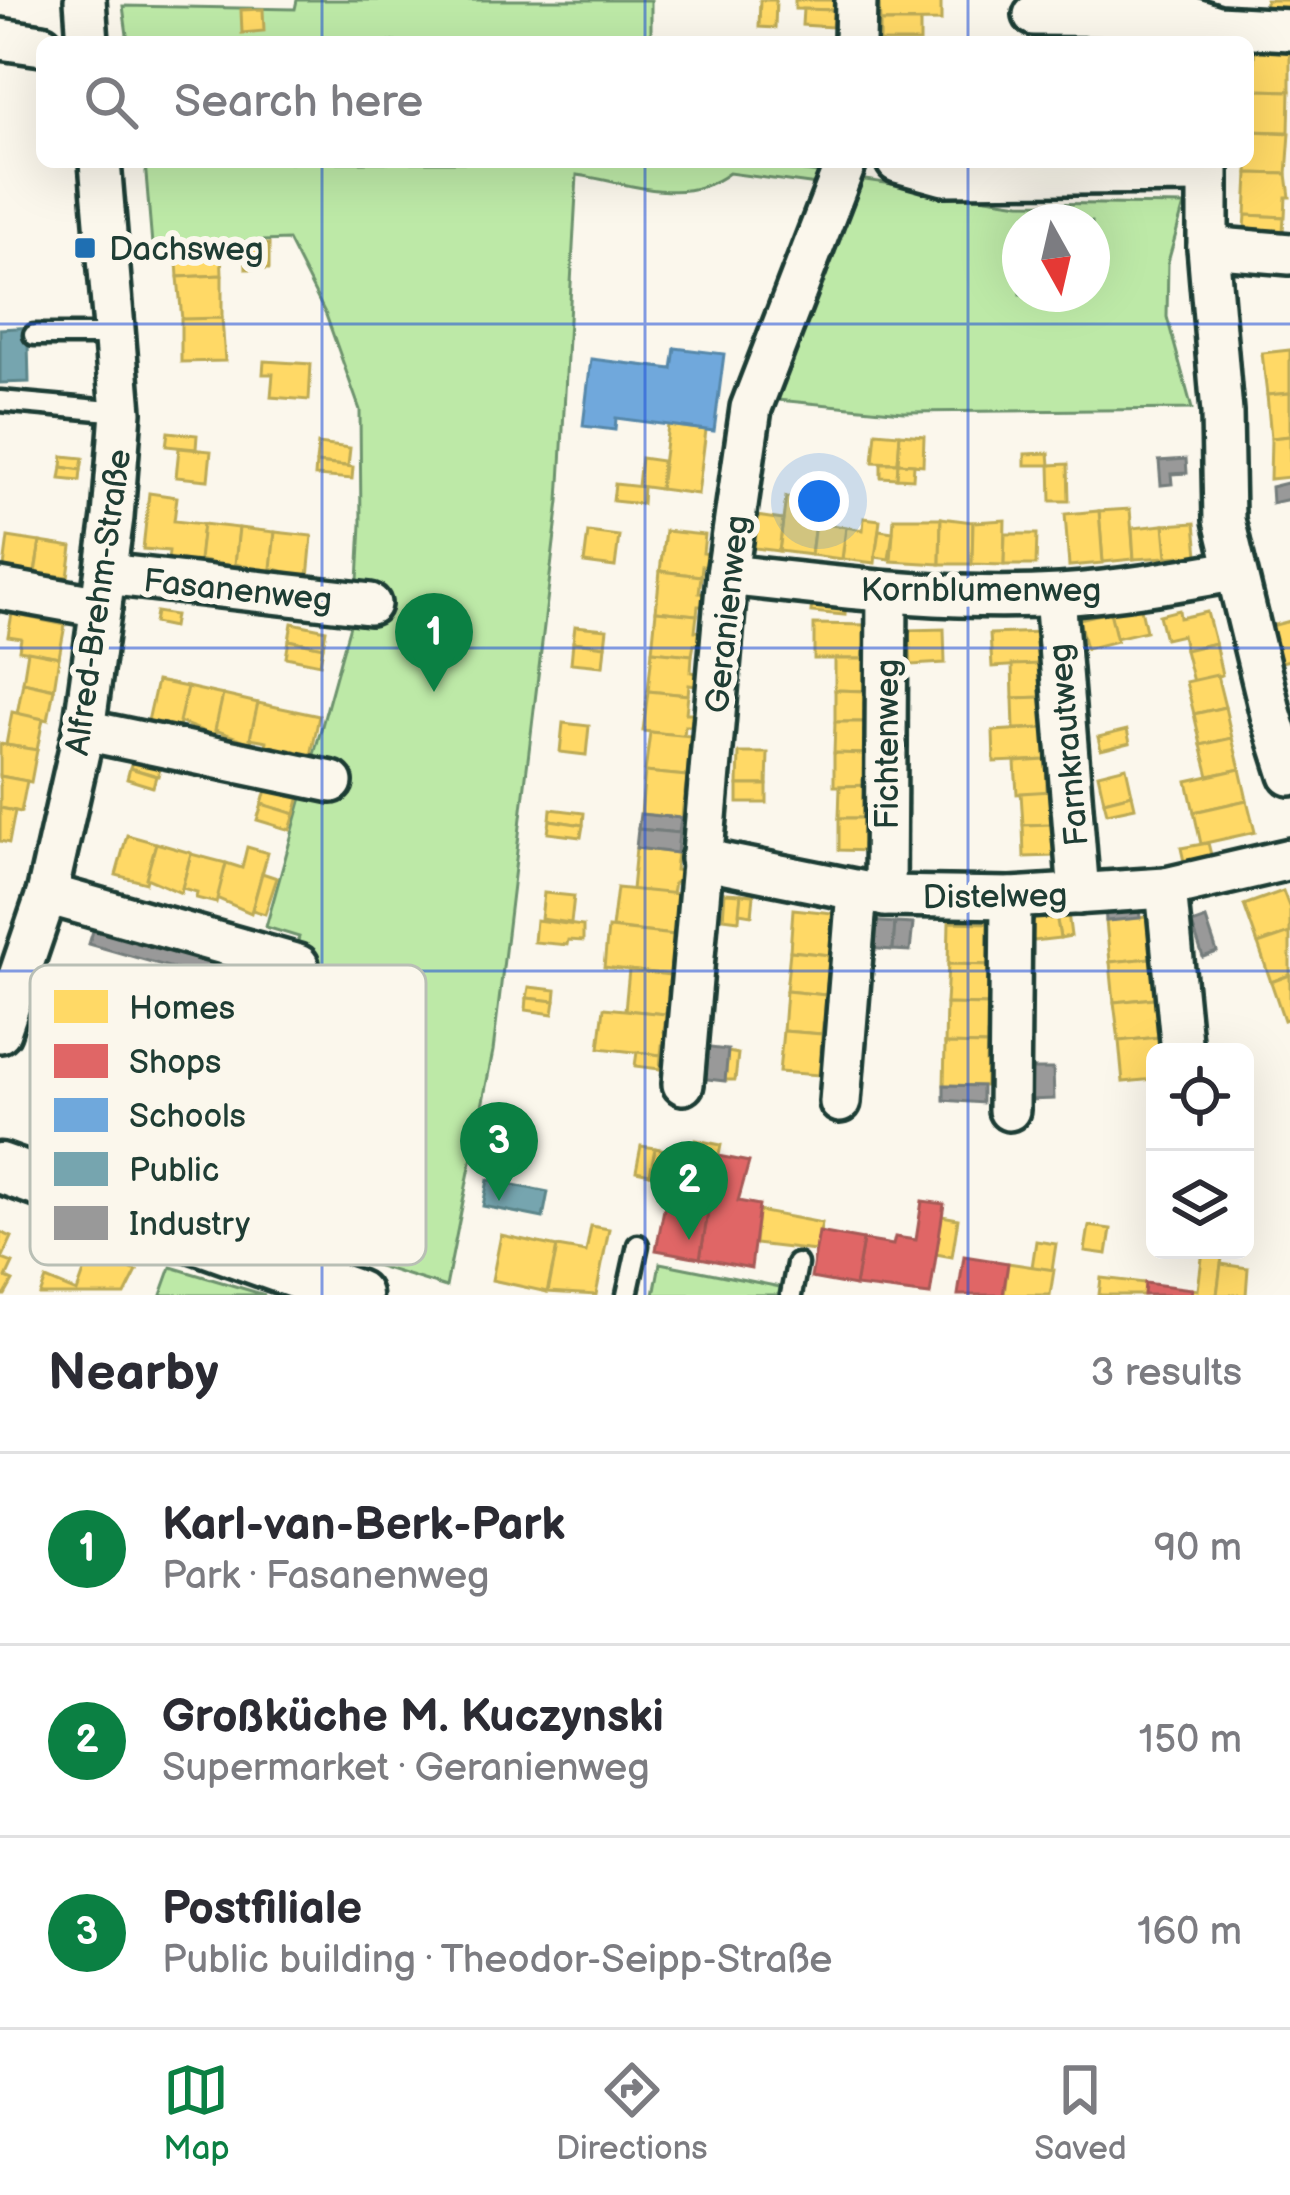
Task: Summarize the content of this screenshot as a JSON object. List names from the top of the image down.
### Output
{
  "streets": {
    "street": [
      "Fasanenweg",
      "Kornblumenweg",
      "Alfred-Brehm-Straße",
      "Geranienweg",
      "Fichtenweg",
      "Farnkrautweg",
      "Distelweg"
    ]
  },
  "crossings": [
    ["Fasanenweg", "Alfred-Brehm-Straße"],
    ["Kornblumenweg", "Geranienweg"],
    ["Kornblumenweg", "Fichtenweg"],
    ["Kornblumenweg", "Farnkrautweg"],
    ["Geranienweg", "Distelweg"],
    ["Fichtenweg", "Distelweg"],
    ["Farnkrautweg", "Distelweg"]
  ],
  "places": {
    "transit": ["Dachsweg"]
  },
  "legend": [
    "Homes",
    "Shops",
    "Schools",
    "Public",
    "Industry"
  ],
  "north": "bottom",
  "page": {
    "search": "Search here",
    "pins": ["1", "3", "2"],
    "heading": ["Nearby", "3 results"],
    "list": [
      {
        "mark": "1",
        "name": "Karl-van-Berk-Park",
        "note": "Park · Fasanenweg",
        "value": "90 m"
      },
      {
        "mark": "2",
        "name": "Großküche M. Kuczynski",
        "note": "Supermarket · Geranienweg",
        "value": "150 m"
      },
      {
        "mark": "3",
        "name": "Postfiliale",
        "note": "Public building · Theodor-Seipp-Straße",
        "value": "160 m"
      }
    ],
    "nav": ["Map", "Directions", "Saved"]
  }
}
